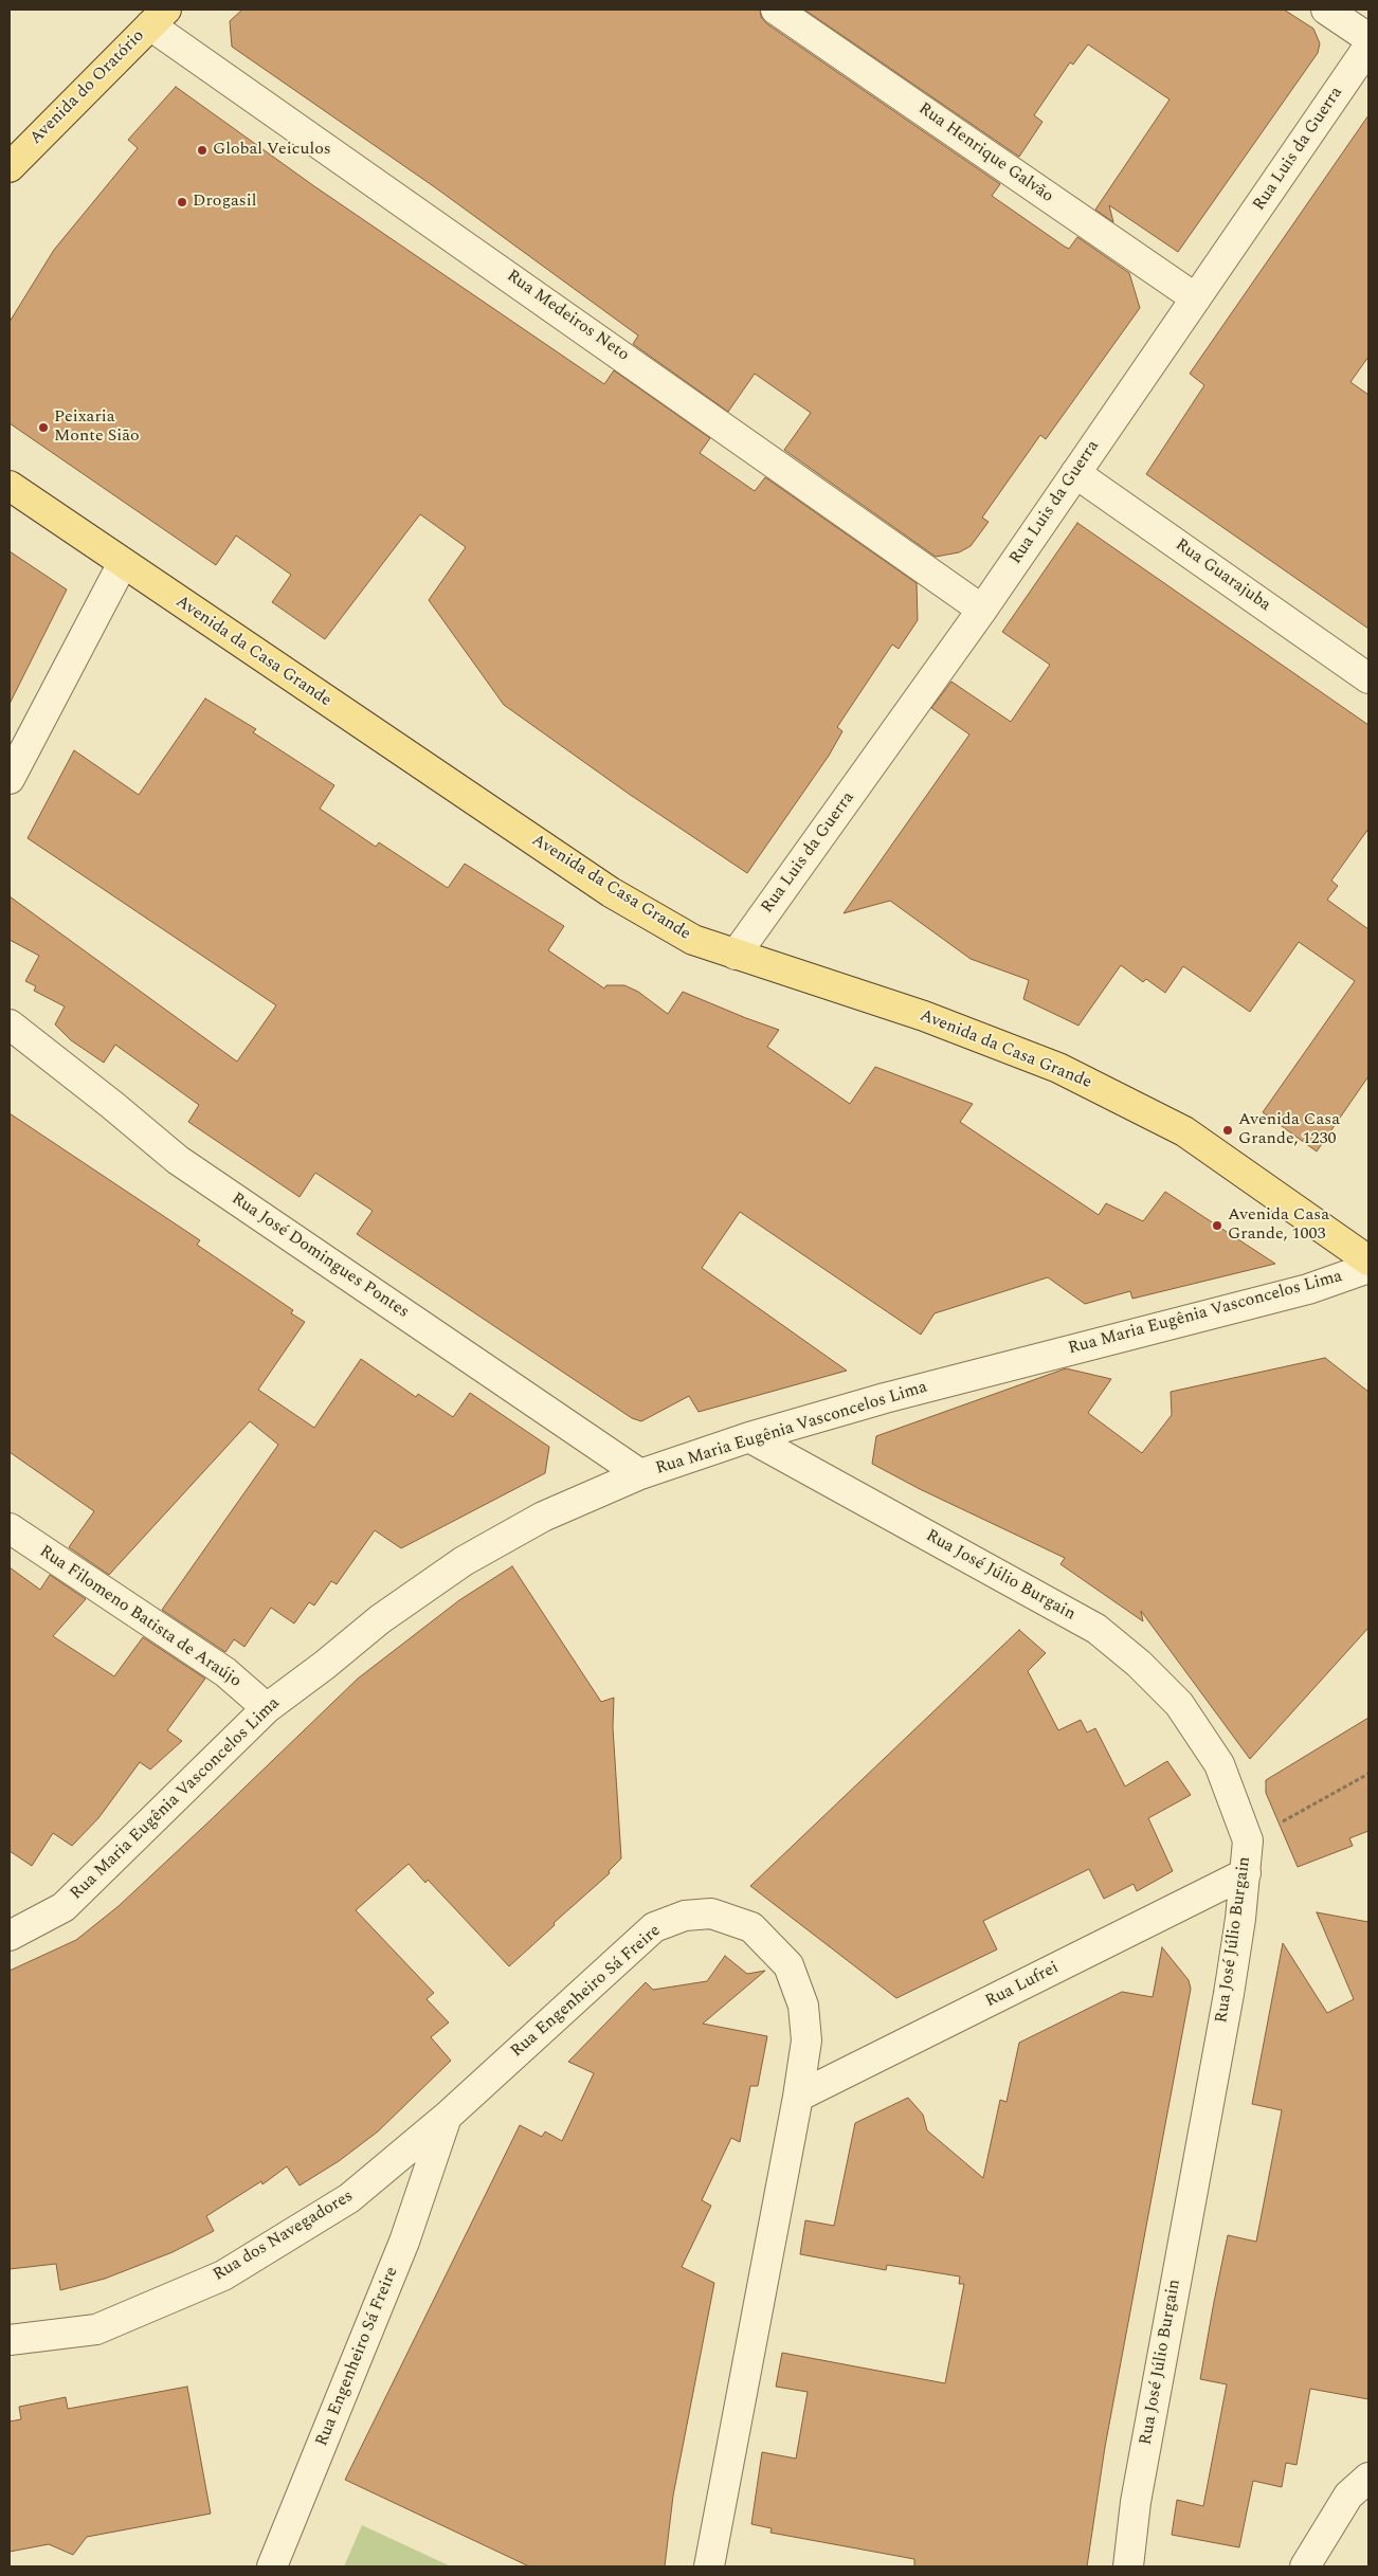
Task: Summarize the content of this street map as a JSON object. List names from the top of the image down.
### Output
{
  "streets": {
    "main road": ["Avenida do Oratório", "Avenida da Casa Grande"],
    "street": [
      "Rua Luis da Guerra",
      "Rua Henrique Galvão",
      "Rua Medeiros Neto",
      "Rua Guarajuba",
      "Rua José Domingues Pontes",
      "Rua Maria Eugênia Vasconcelos Lima",
      "Rua José Júlio Burgain",
      "Rua Filomeno Batista de Araújo",
      "Rua Lufrei",
      "Rua Engenheiro Sá Freire",
      "Rua dos Navegadores"
    ]
  },
  "crossings": [
    ["Avenida do Oratório", "Rua Medeiros Neto"],
    ["Rua Luis da Guerra", "Rua Henrique Galvão"],
    ["Rua Luis da Guerra", "Rua Medeiros Neto"],
    ["Rua Luis da Guerra", "Rua Guarajuba"],
    ["Rua Luis da Guerra", "Avenida da Casa Grande"],
    ["Rua José Domingues Pontes", "Rua Maria Eugênia Vasconcelos Lima"],
    ["Rua Maria Eugênia Vasconcelos Lima", "Rua José Júlio Burgain"],
    ["Rua Maria Eugênia Vasconcelos Lima", "Rua Filomeno Batista de Araújo"],
    ["Rua José Júlio Burgain", "Rua Lufrei"],
    ["Rua Lufrei", "Rua Engenheiro Sá Freire"],
    ["Rua Engenheiro Sá Freire", "Rua dos Navegadores"]
  ],
  "places": [
    "Global Veiculos",
    "Drogasil",
    "Peixaria Monte Sião",
    "Avenida Casa Grande, 1230",
    "Avenida Casa Grande, 1003"
  ]
}
